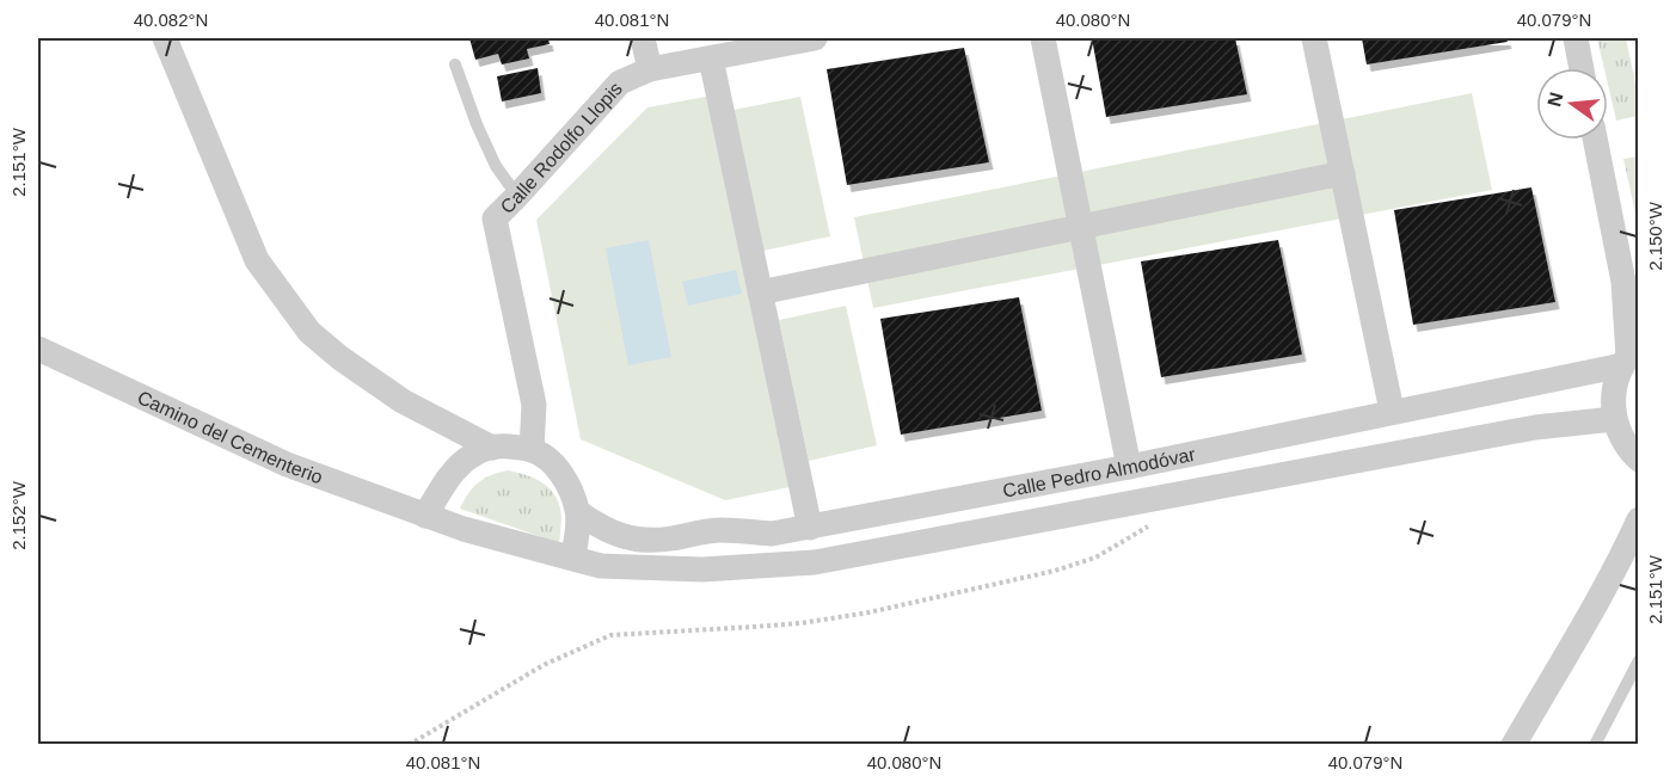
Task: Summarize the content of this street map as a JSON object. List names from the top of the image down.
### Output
{
  "streets": {
    "street": ["Calle Rodolfo Llopis", "Camino del Cementerio", "Calle Pedro Almodóvar"]
  },
  "crossings": [
    ["Camino del Cementerio", "Calle Pedro Almodóvar"]
  ],
  "north": "left",
  "coordinates": [
    "40.082°N",
    "40.081°N",
    "40.080°N",
    "40.079°N",
    "2.151°W",
    "2.150°W",
    "2.152°W"
  ]
}
